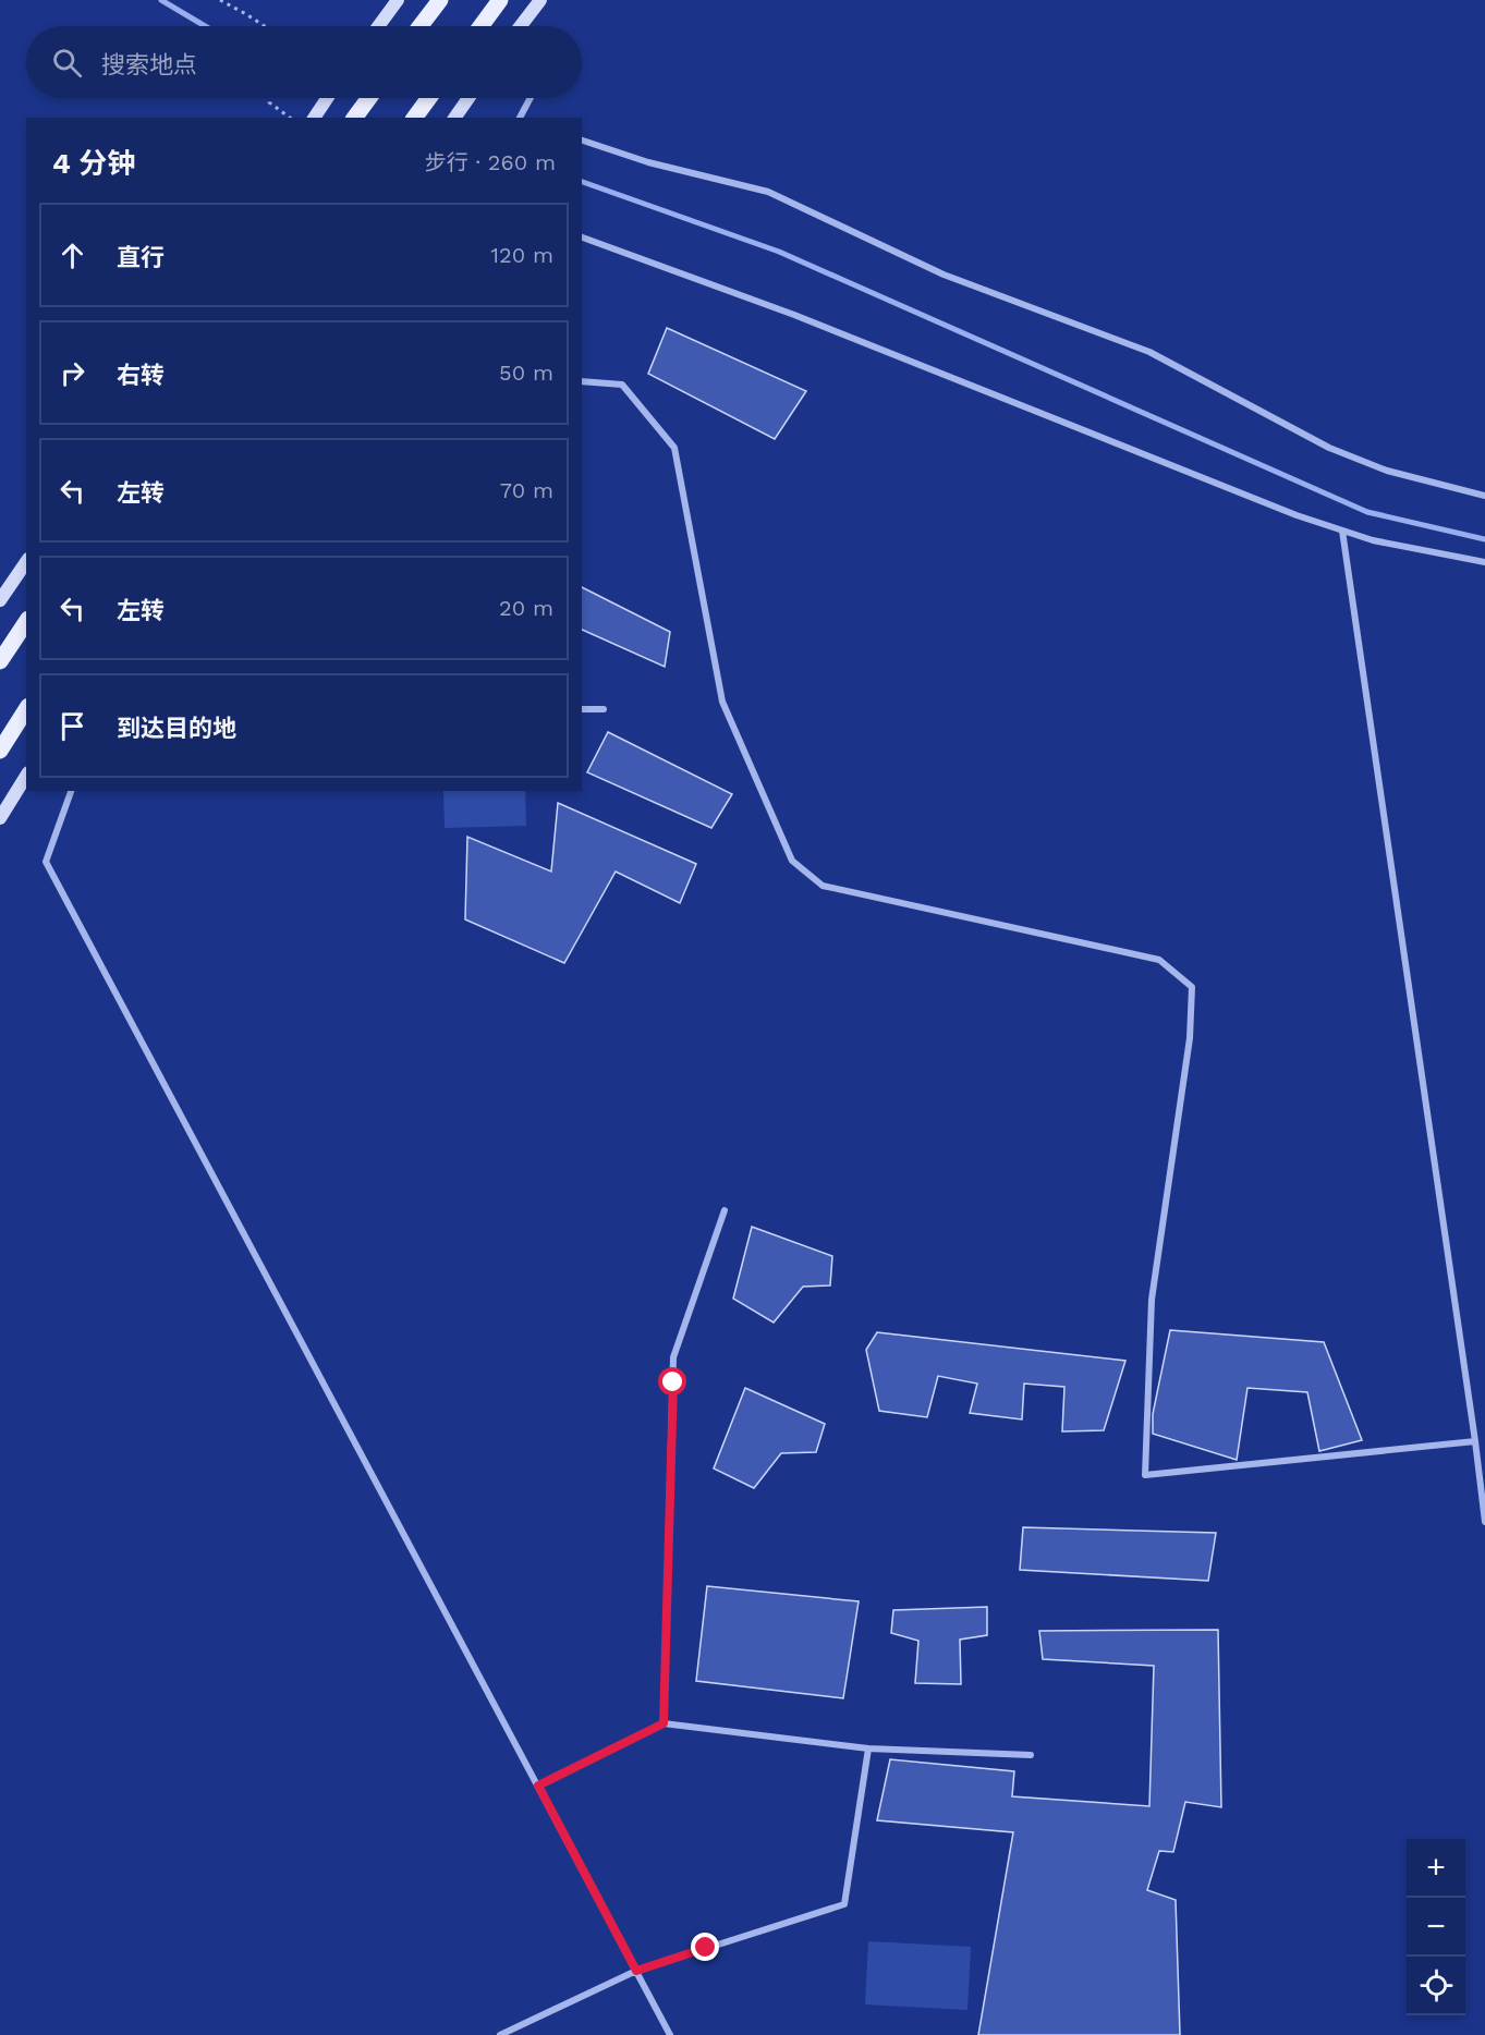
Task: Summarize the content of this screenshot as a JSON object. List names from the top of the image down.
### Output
{
  "page": {
    "search": "搜索地点",
    "heading": ["4 分钟", "步行 · 260 m"],
    "list": [
      ["直行", "120 m"],
      ["右转", "50 m"],
      ["左转", "70 m"],
      ["左转", "20 m"],
      "到达目的地"
    ],
    "map_buttons": ["+", "−"]
  }
}
